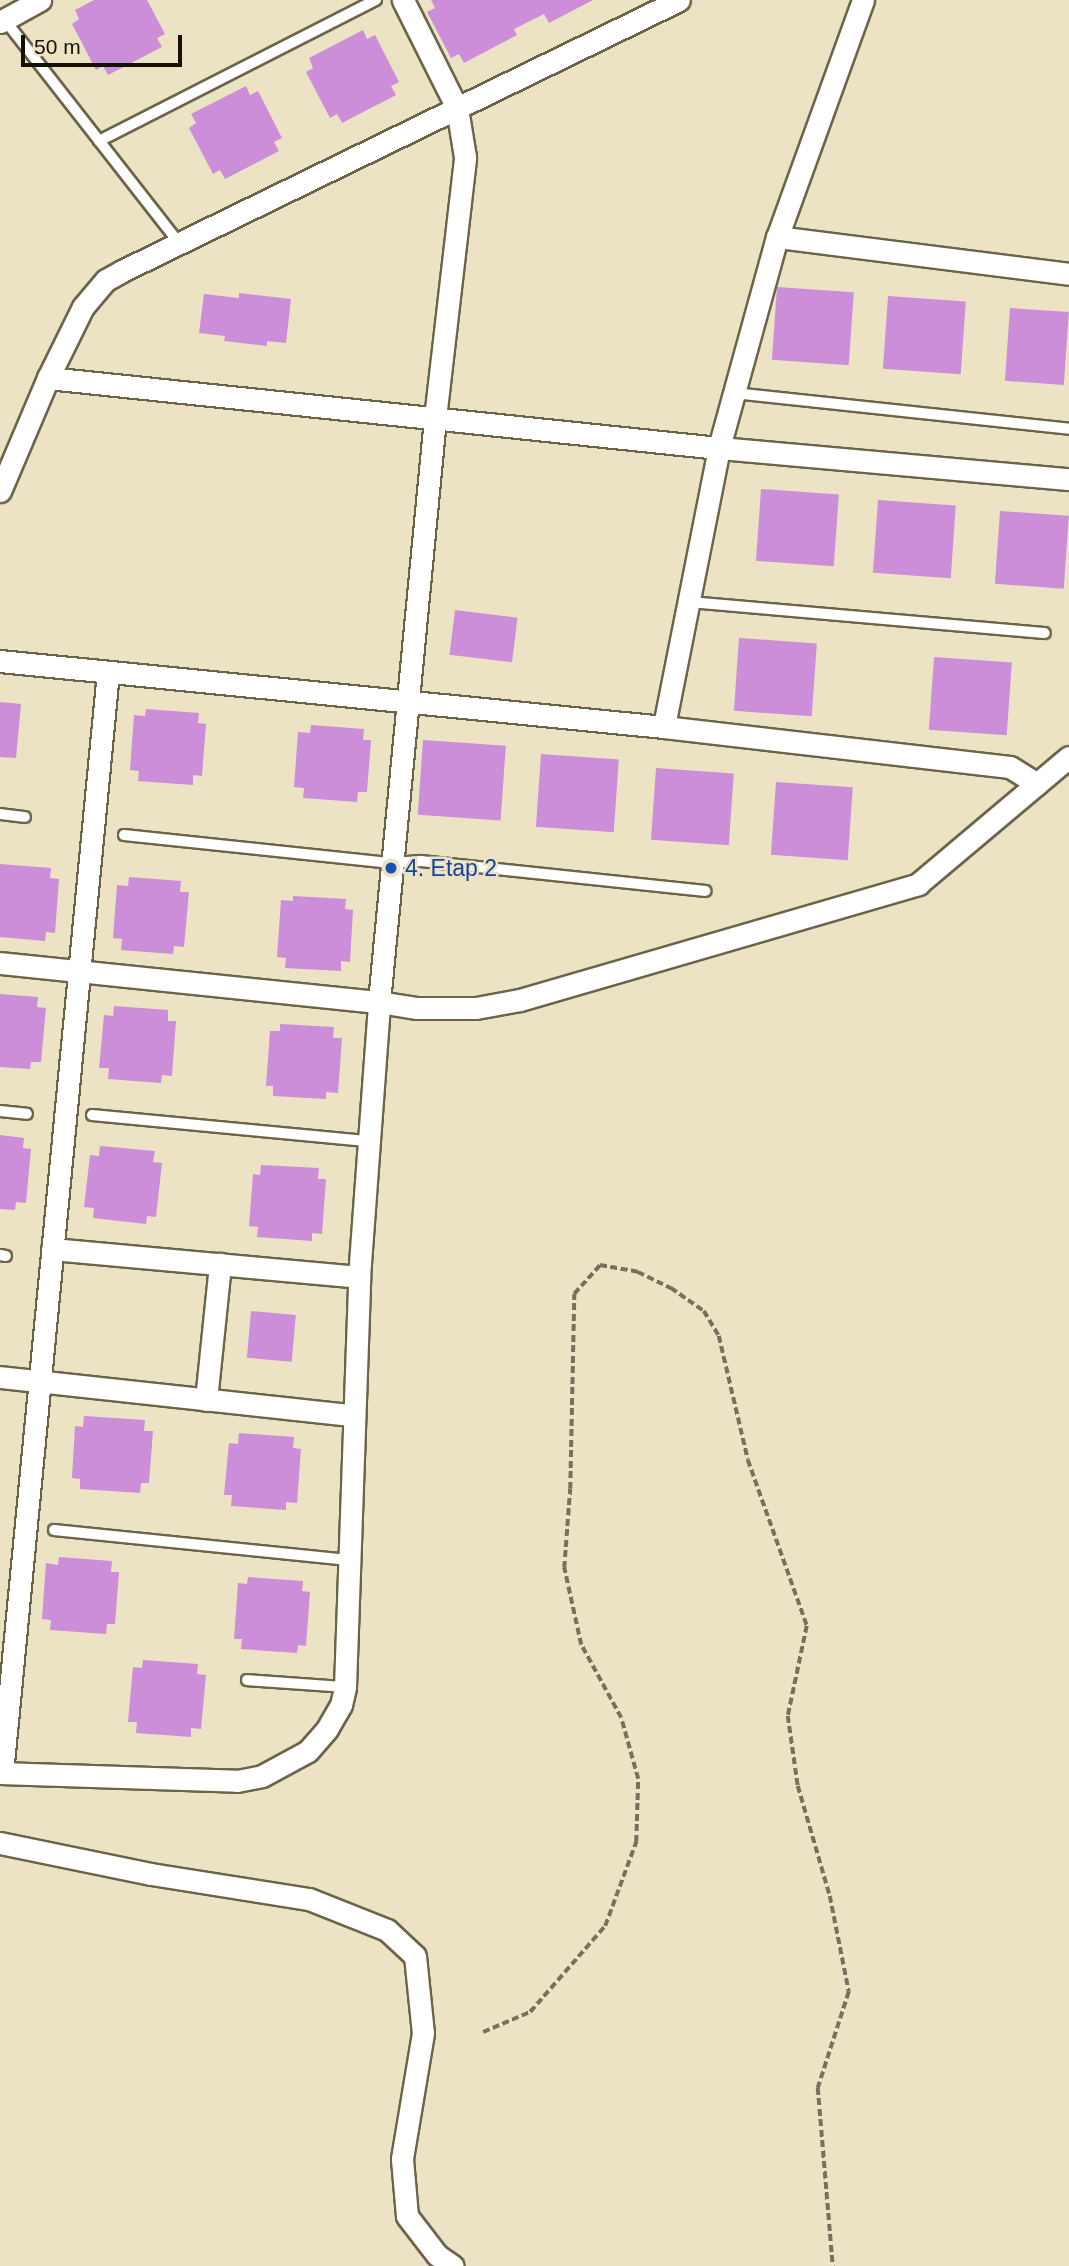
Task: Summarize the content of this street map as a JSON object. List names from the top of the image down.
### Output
{
  "places": ["4. Etap 2"],
  "scale_bar": "50 m"
}
